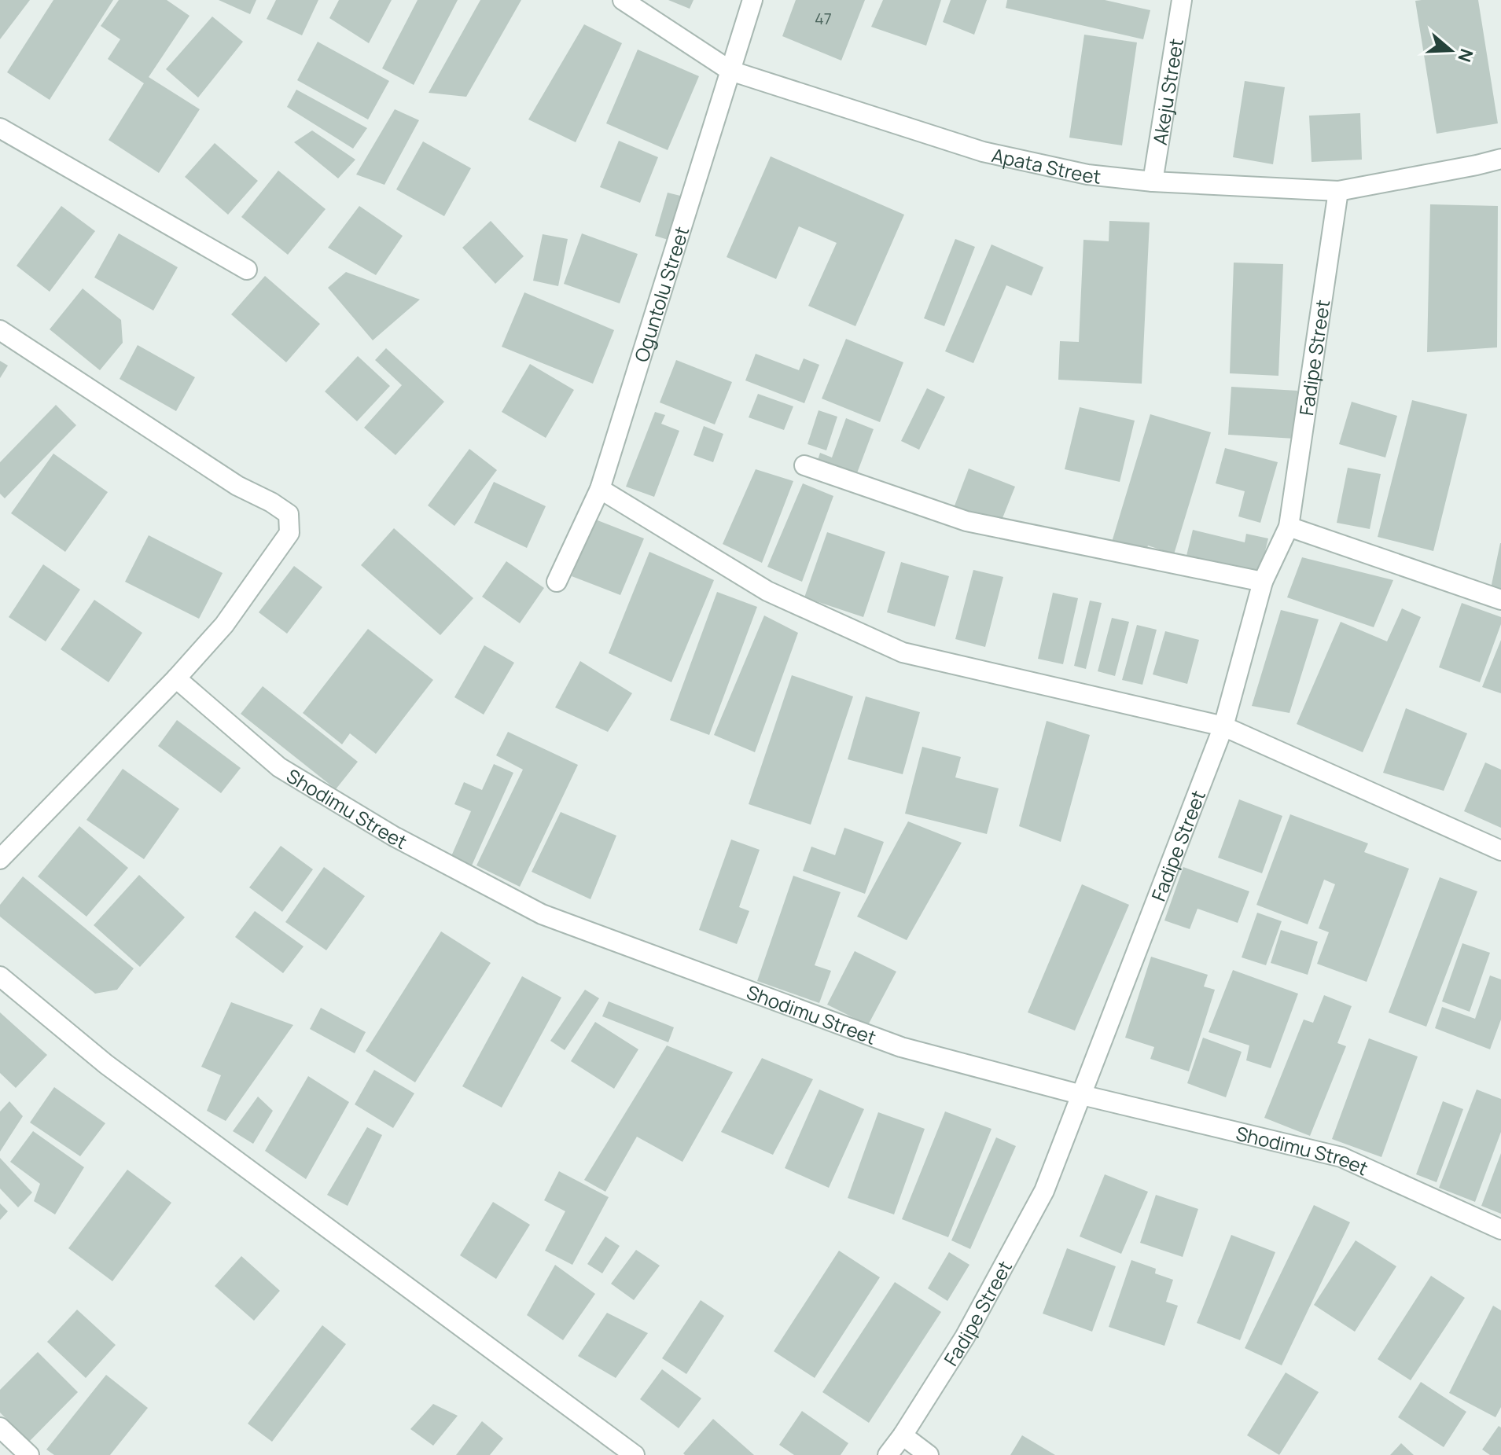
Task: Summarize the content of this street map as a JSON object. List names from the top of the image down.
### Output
{
  "streets": {
    "street": [
      "Akeju Street",
      "Apata Street",
      "Oguntolu Street",
      "Fadipe Street",
      "Shodimu Street"
    ]
  },
  "crossings": [
    ["Akeju Street", "Apata Street"],
    ["Apata Street", "Oguntolu Street"],
    ["Apata Street", "Fadipe Street"],
    ["Fadipe Street", "Shodimu Street"]
  ],
  "house_numbers": ["47"],
  "north": "right"
}
